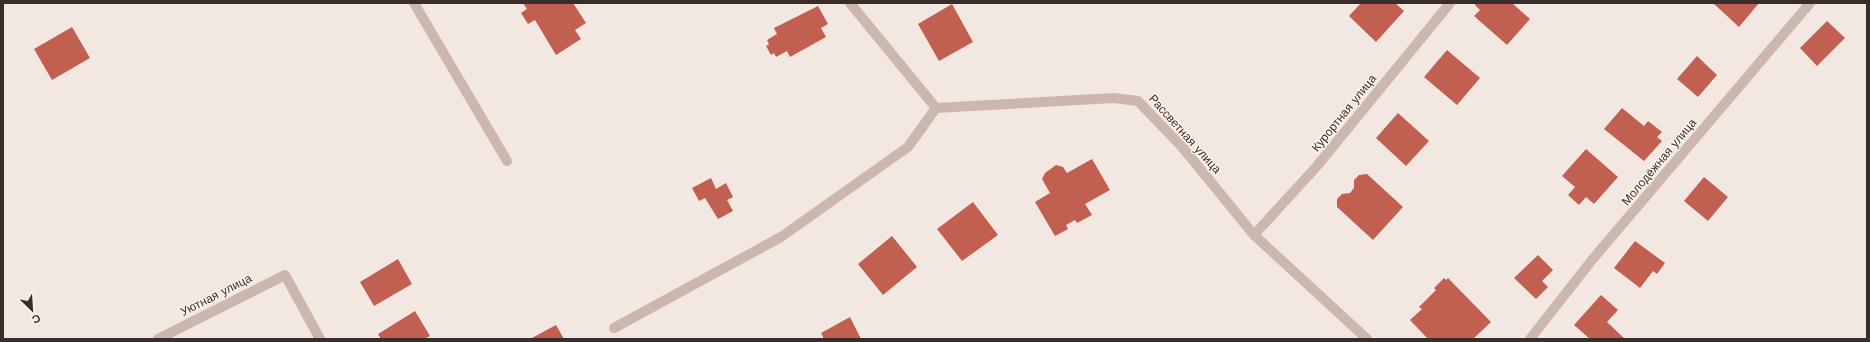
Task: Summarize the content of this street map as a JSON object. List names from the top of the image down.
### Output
{
  "streets": {
    "street": [
      "Курортная улица",
      "Рассветная улица",
      "Молодёжная улица",
      "Уютная улица"
    ]
  },
  "crossings": [
    ["Курортная улица", "Рассветная улица"]
  ],
  "north": "bottom right"
}
